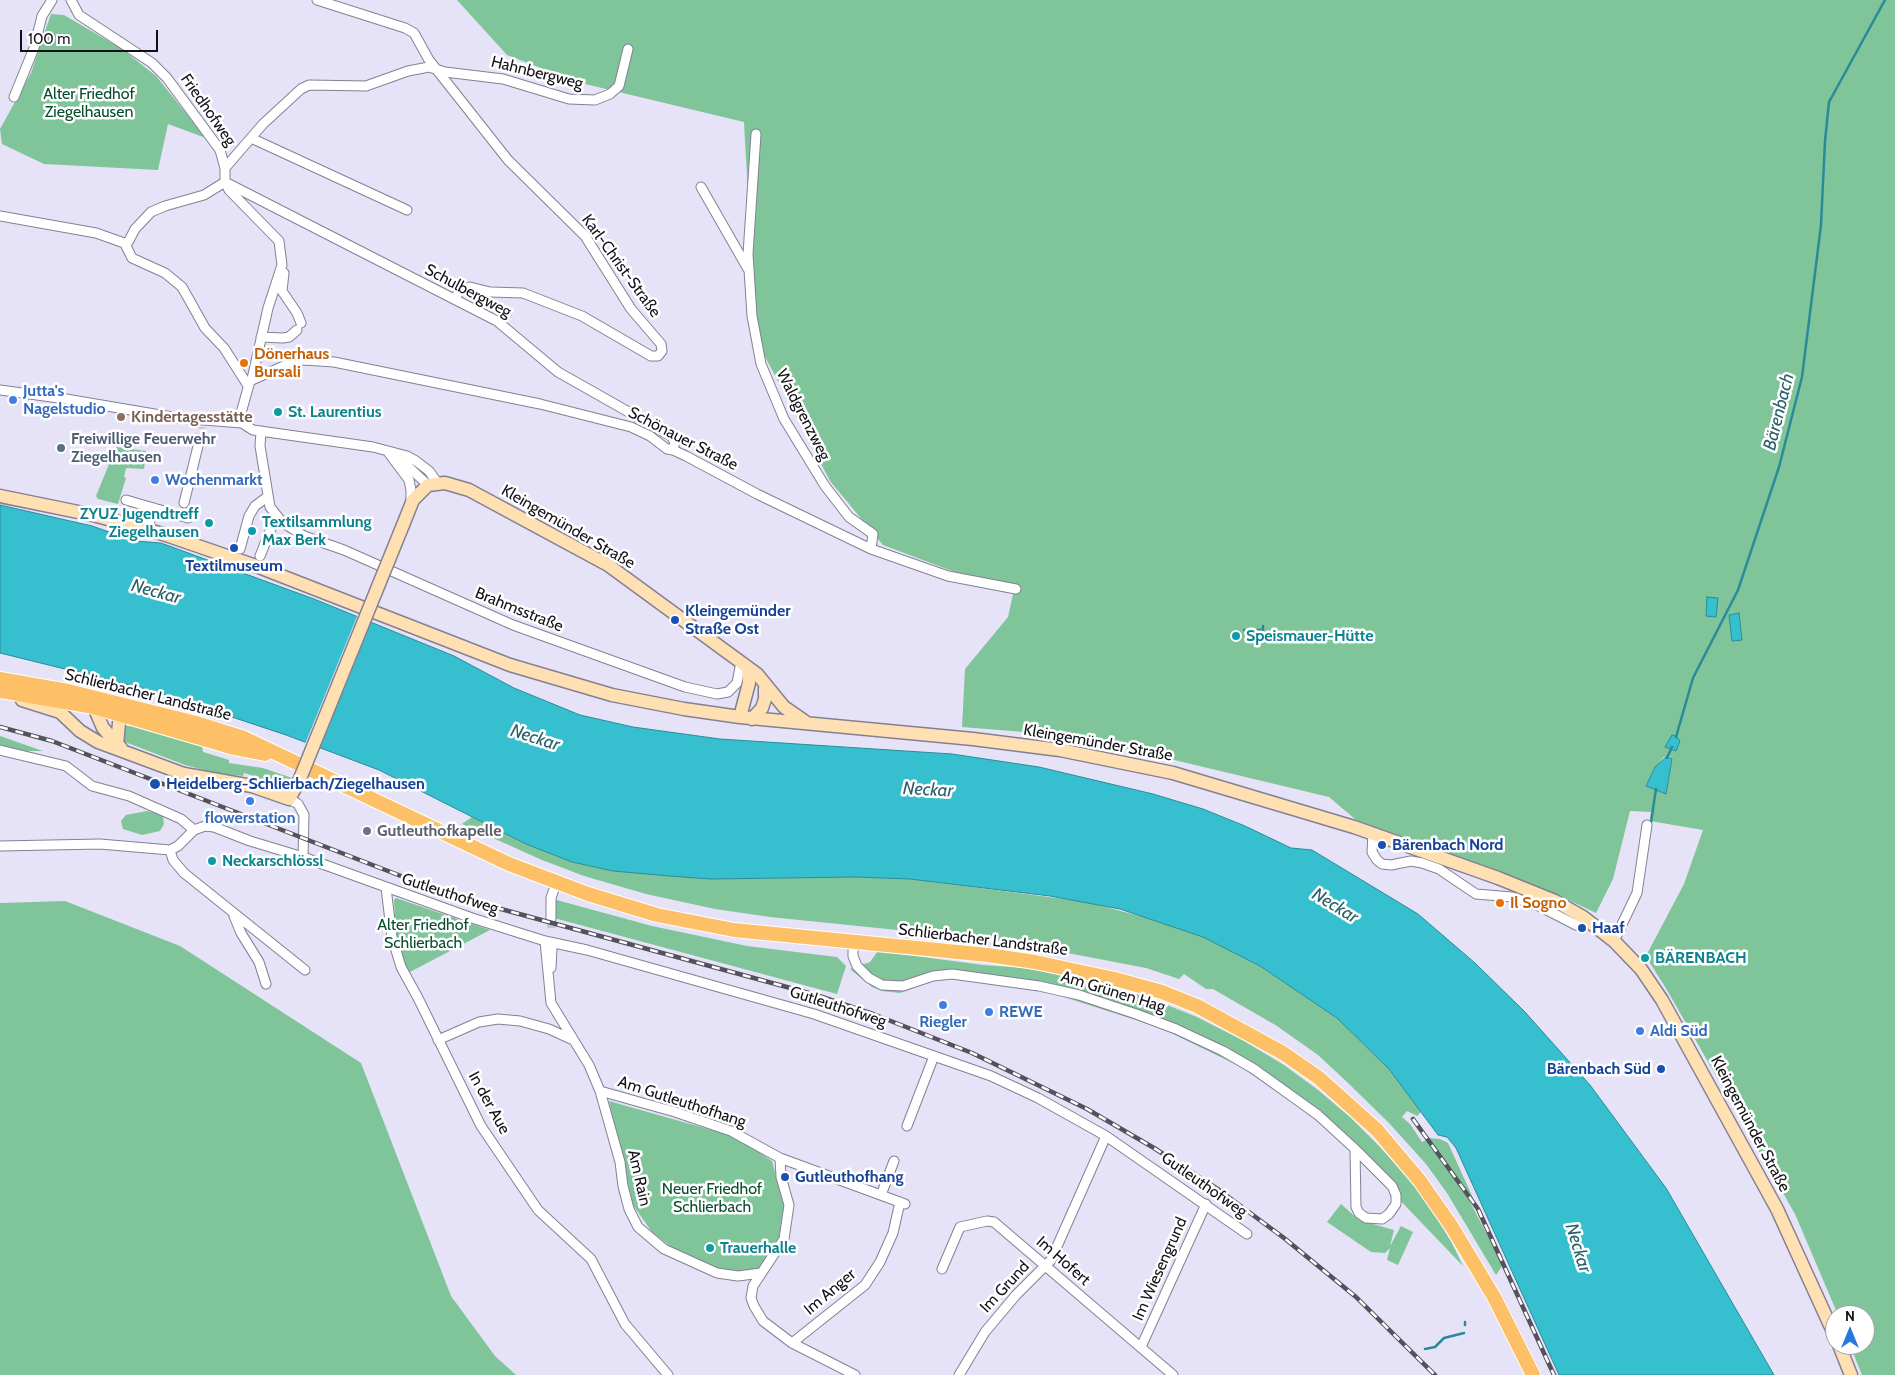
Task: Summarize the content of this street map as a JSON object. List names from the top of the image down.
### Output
{
  "streets": {
    "main road": ["Kleingemünder Straße", "Schlierbacher Landstraße"],
    "street": [
      "Hahnbergweg",
      "Friedhofweg",
      "Karl-Christ-Straße",
      "Schulbergweg",
      "Waldgrenzweg",
      "Schönauer Straße",
      "Brahmsstraße",
      "Gutleuthofweg",
      "Am Grünen Hag",
      "Am Gutleuthofhang",
      "In der Aue",
      "Am Rain",
      "Im Hofert",
      "Im Wiesengrund",
      "Im Grund",
      "Im Anger"
    ]
  },
  "crossings": [
    ["Hahnbergweg", "Friedhofweg"],
    ["Hahnbergweg", "Karl-Christ-Straße"],
    ["Friedhofweg", "Schulbergweg"],
    ["Karl-Christ-Straße", "Schulbergweg"],
    ["Schulbergweg", "Schönauer Straße"],
    ["Waldgrenzweg", "Schönauer Straße"],
    ["Kleingemünder Straße", "Brahmsstraße"],
    ["Schlierbacher Landstraße", "Am Grünen Hag"],
    ["Gutleuthofweg", "Am Gutleuthofhang"],
    ["Gutleuthofweg", "In der Aue"],
    ["Gutleuthofweg", "Im Wiesengrund"],
    ["Gutleuthofweg", "Im Grund"],
    ["Am Gutleuthofhang", "Am Rain"],
    ["Im Hofert", "Im Wiesengrund"],
    ["Im Hofert", "Im Grund"]
  ],
  "water": ["Bärenbach", "Neckar"],
  "parks": ["Alter Friedhof Ziegelhausen", "Alter Friedhof Schlierbach", "Neuer Friedhof Schlierbach"],
  "places": [
    "Dönerhaus Bursali",
    "Jutta's Nagelstudio",
    "St. Laurentius",
    "Kindertagesstätte",
    "Freiwillige Feuerwehr Ziegelhausen",
    "Wochenmarkt",
    "ZYUZ Jugendtreff Ziegelhausen",
    "Textilsammlung Max Berk",
    "Textilmuseum",
    "Kleingemünder Straße Ost",
    "Speismauer-Hütte",
    "Heidelberg-Schlierbach/Ziegelhausen",
    "flowerstation",
    "Gutleuthofkapelle",
    "Bärenbach Nord",
    "Neckarschlössl",
    "Il Sogno",
    "Haaf",
    "BÄRENBACH",
    "Riegler",
    "REWE",
    "Aldi Süd",
    "Bärenbach Süd",
    "Gutleuthofhang",
    "Trauerhalle"
  ],
  "scale_bar": "100 m",
  "north": "top"
}
